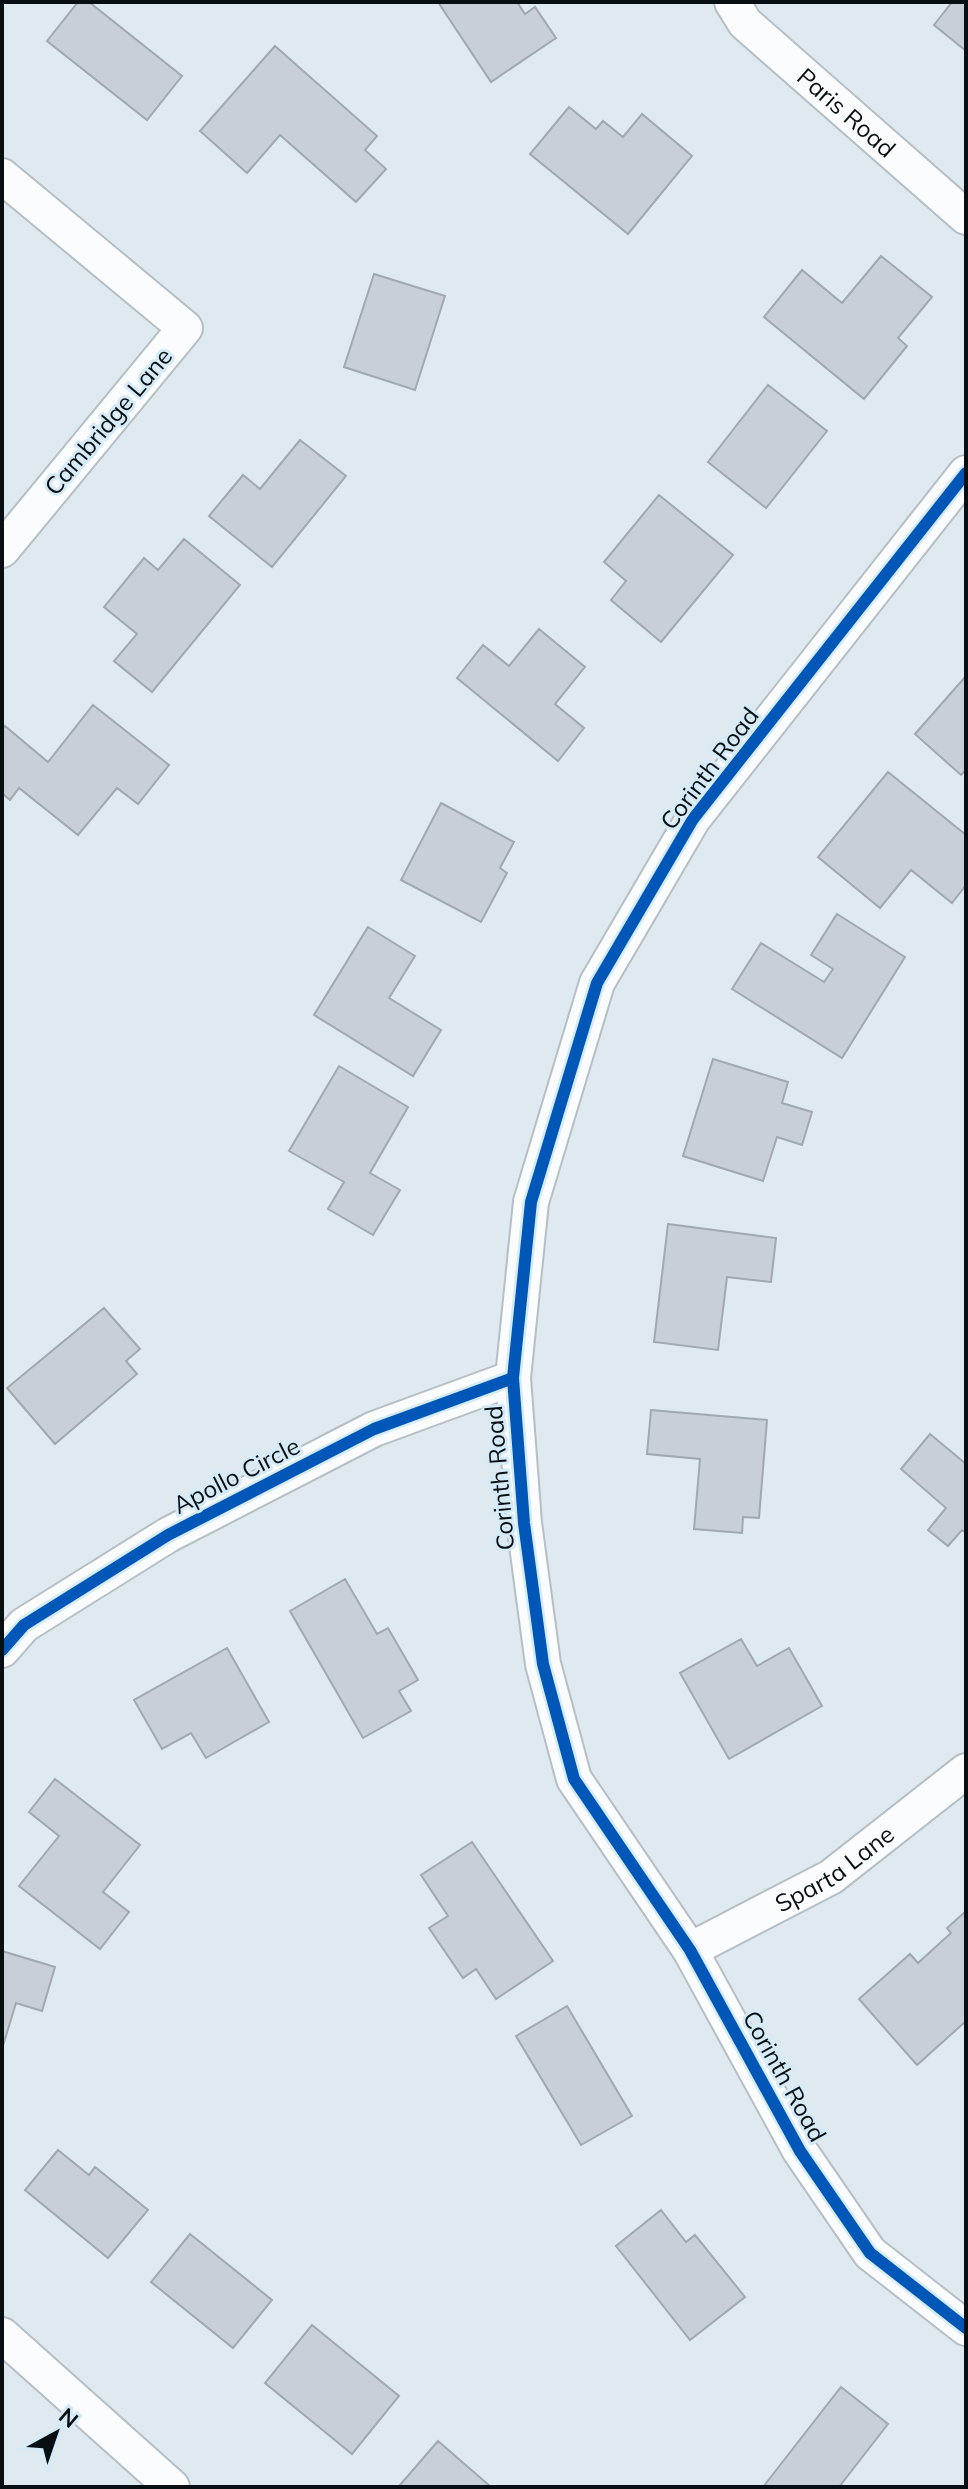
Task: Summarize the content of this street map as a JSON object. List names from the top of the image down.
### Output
{
  "streets": {
    "street": [
      "Paris Road",
      "Cambridge Lane",
      "Corinth Road",
      "Apollo Circle",
      "Sparta Lane"
    ]
  },
  "crossings": [
    ["Corinth Road", "Apollo Circle"],
    ["Corinth Road", "Sparta Lane"]
  ],
  "north": "top right"
}
